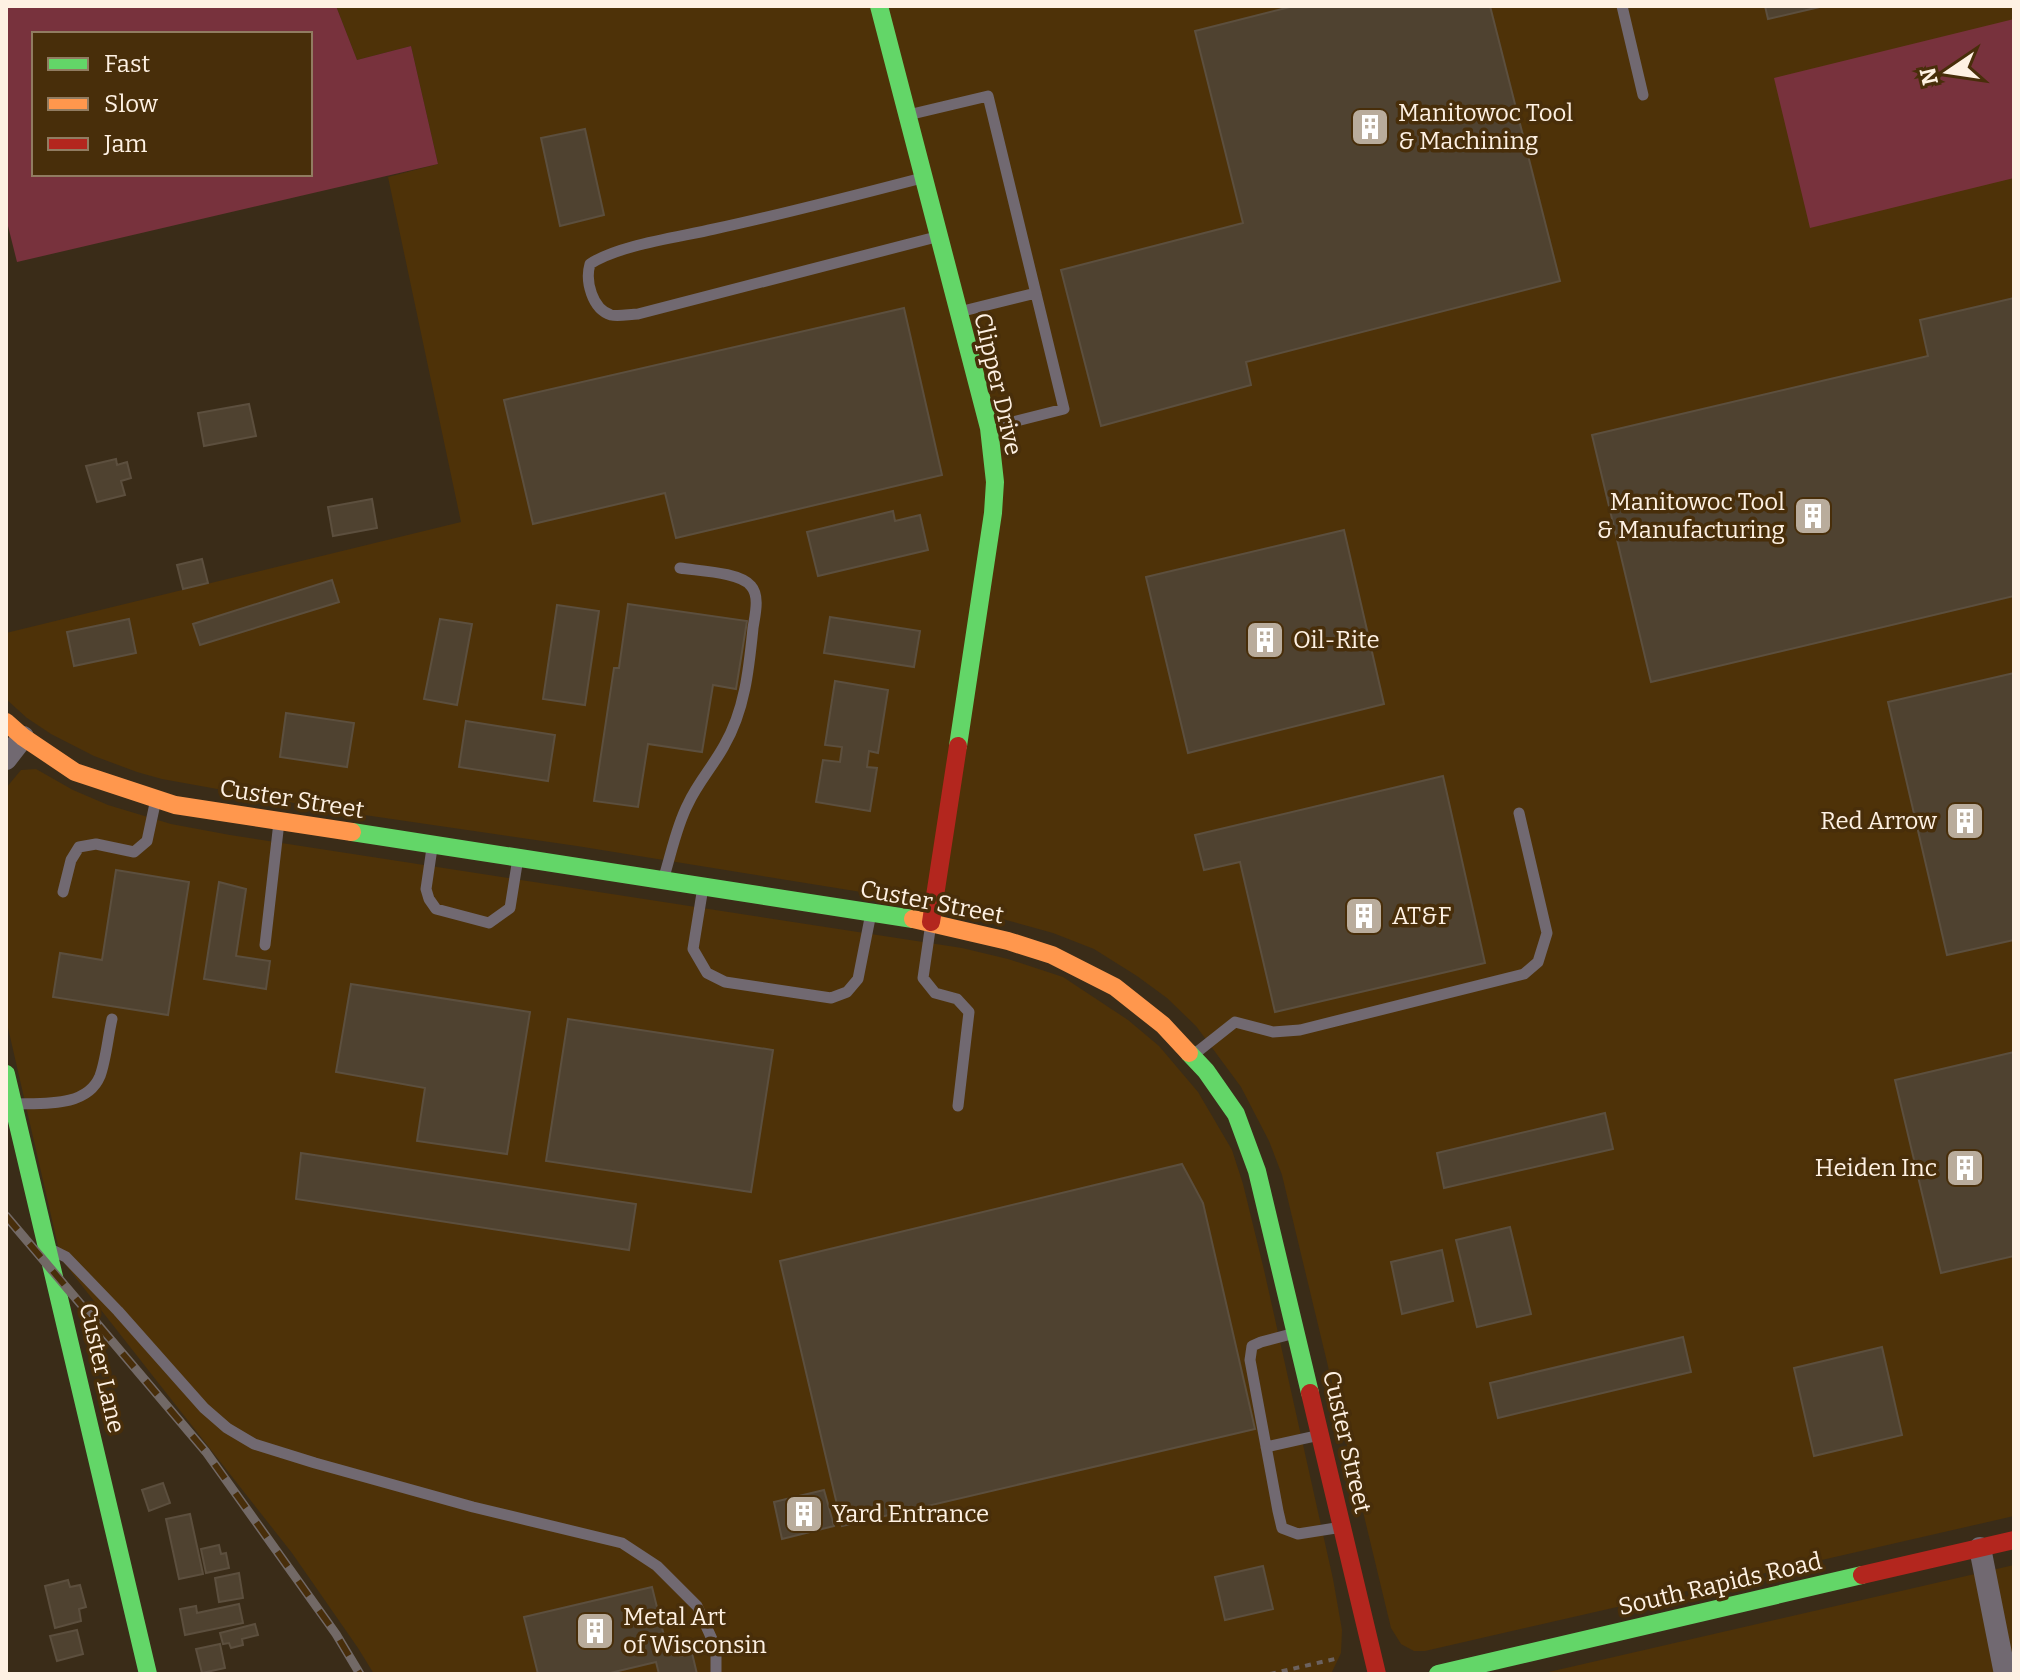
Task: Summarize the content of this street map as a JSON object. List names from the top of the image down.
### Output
{
  "streets": {
    "street": [
      "Clipper Drive",
      "Custer Street",
      "Custer Lane",
      "South Rapids Road"
    ]
  },
  "crossings": [
    ["Clipper Drive", "Custer Street"]
  ],
  "places": {
    "building": [
      "Manitowoc Tool & Machining",
      "Manitowoc Tool & Manufacturing",
      "Oil-Rite",
      "Red Arrow",
      "AT&F",
      "Heiden Inc",
      "Yard Entrance",
      "Metal Art of Wisconsin"
    ]
  },
  "legend": ["Fast", "Slow", "Jam"],
  "north": "left"
}
